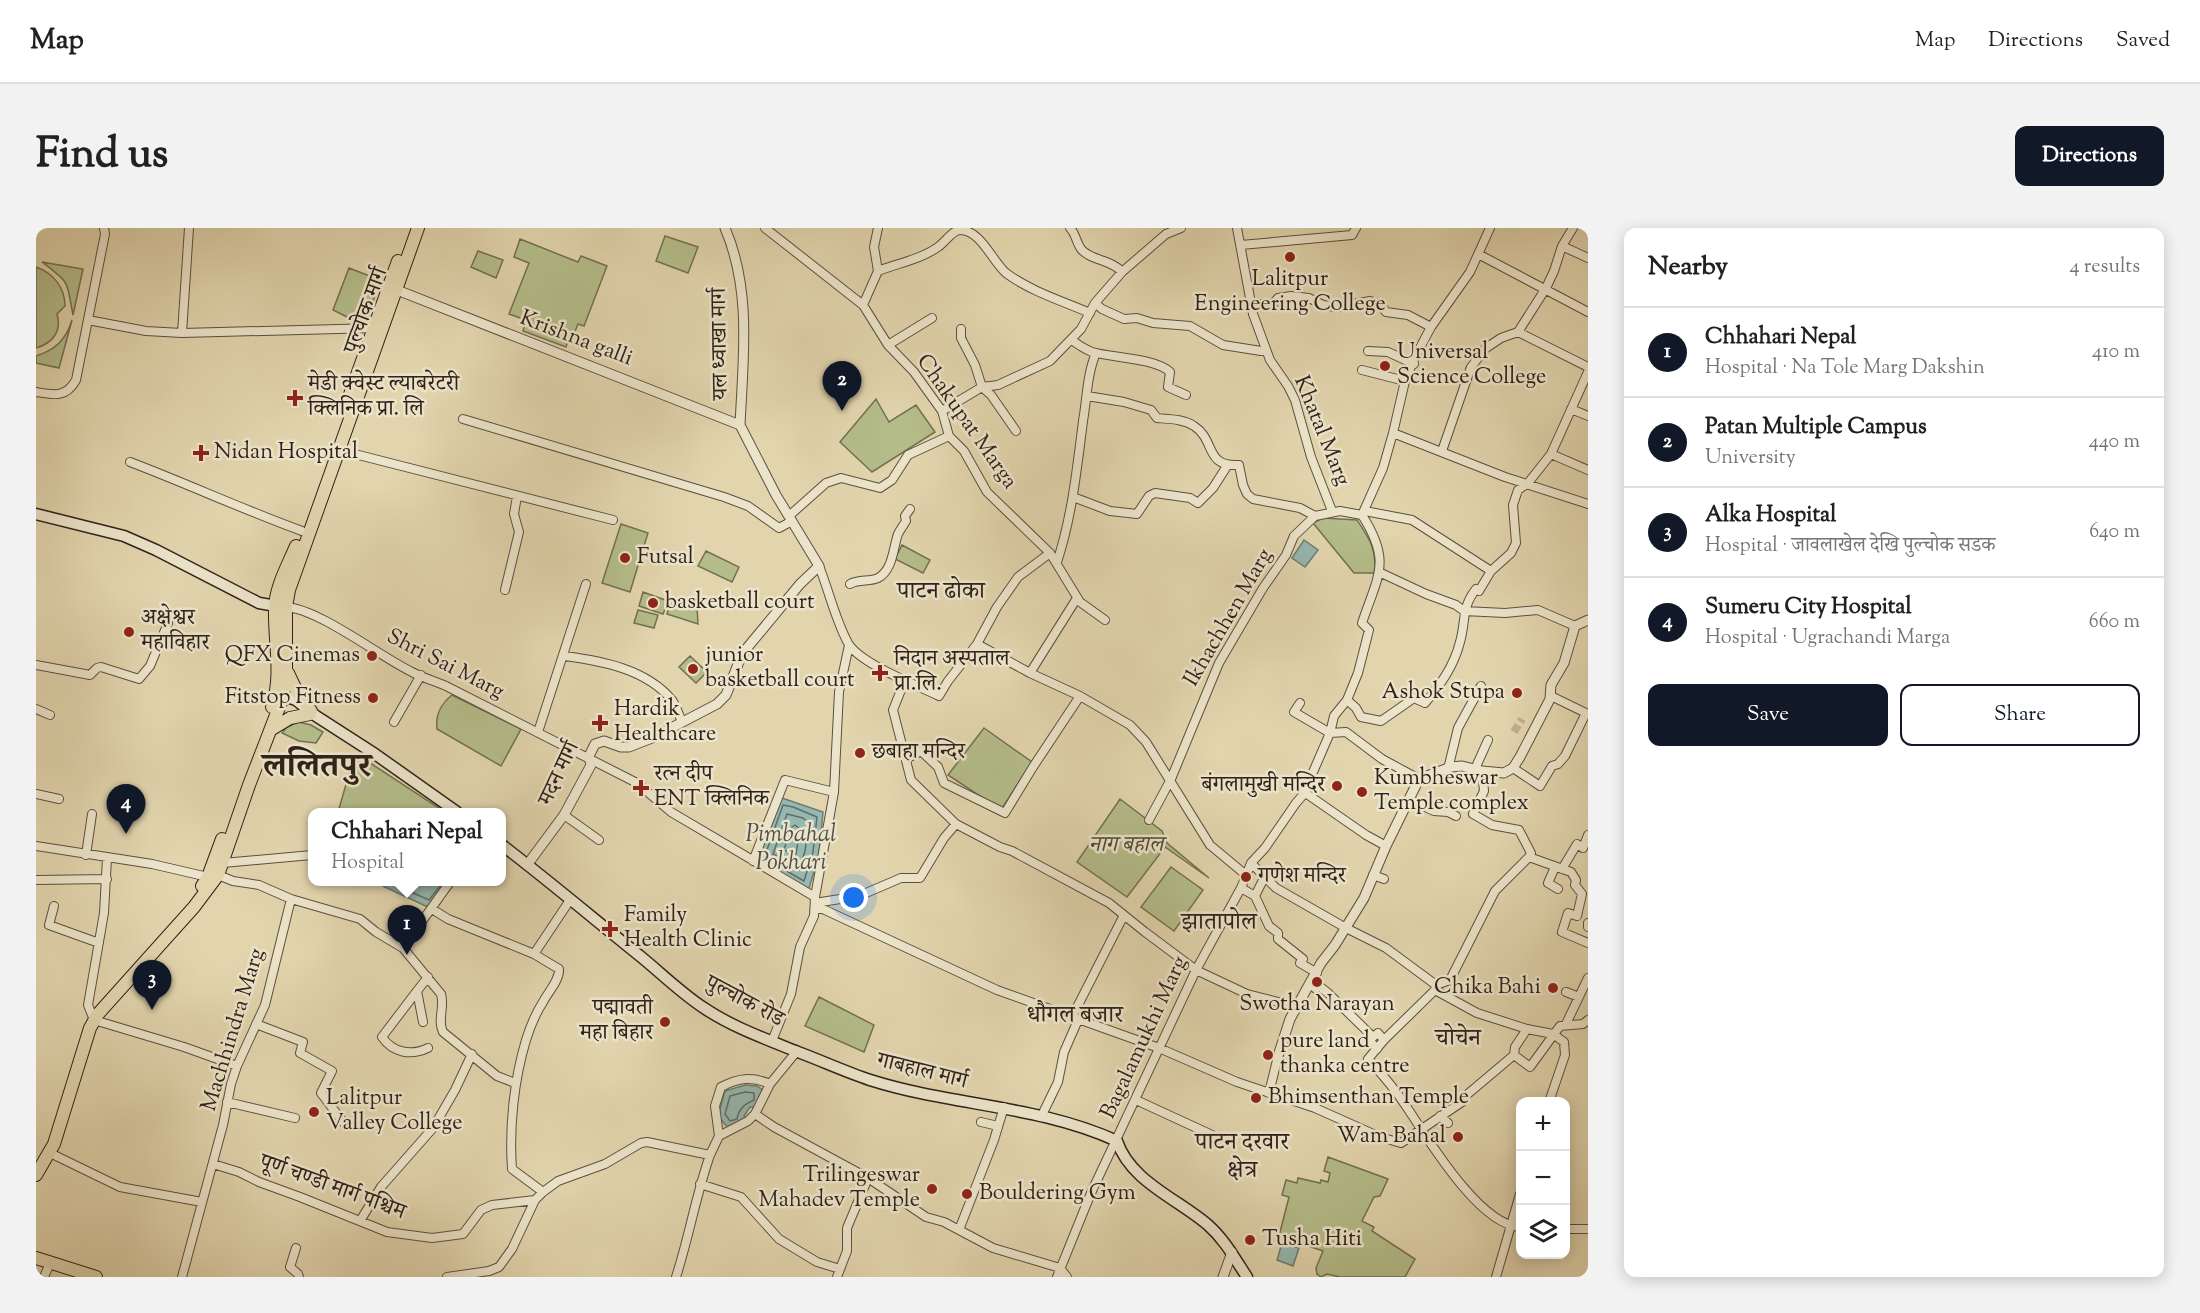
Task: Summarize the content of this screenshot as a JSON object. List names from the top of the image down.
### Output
{
  "streets": {
    "main road": ["पुल्चोक मार्ग", "पुल्चोक रोड", "गाबहाल मार्ग"],
    "street": [
      "Krishna galli",
      "यल ध्वाखा मार्ग",
      "Chakupat Marga",
      "Khatal Marg",
      "Ikhachhen Marg",
      "Shri Sai Marg",
      "मदन मार्ग",
      "Machhindra Marg",
      "Bagalamukhi Marg",
      "पूर्ण चण्डी मार्ग पश्चिम"
    ]
  },
  "crossings": [
    ["पुल्चोक मार्ग", "Krishna galli"],
    ["Krishna galli", "यल ध्वाखा मार्ग"],
    ["Shri Sai Marg", "मदन मार्ग"],
    ["Shri Sai Marg", "Bagalamukhi Marg"],
    ["पुल्चोक रोड", "गाबहाल मार्ग"],
    ["Machhindra Marg", "पूर्ण चण्डी मार्ग पश्चिम"],
    ["Bagalamukhi Marg", "गाबहाल मार्ग"]
  ],
  "districts": [
    "पाटन ढोका",
    "ललितपुर",
    "झातापोल",
    "धौगल बजार",
    "चोचेन",
    "पाटन दरवार क्षेत्र"
  ],
  "water": ["Pimbahal Pokhari"],
  "parks": ["नाग बहाल"],
  "places": {
    "other": [
      "Lalitpur Engineering College",
      "Universal Science College",
      "Futsal",
      "basketball court",
      "अक्षेश्वर महाविहार",
      "QFX Cinemas",
      "junior basketball court",
      "Ashok Stupa",
      "Fitstop Fitness",
      "छबाहा मन्दिर",
      "बंगलामुखी मन्दिर",
      "Kumbheswar Temple complex",
      "गणेश मन्दिर",
      "Swotha Narayan",
      "Chika Bahi",
      "पद्मावती महा बिहार",
      "pure land thanka centre",
      "Bhimsenthan Temple",
      "Lalitpur Valley College",
      "Wam Bahal",
      "Trilingeswar Mahadev Temple",
      "Bouldering Gym",
      "Tusha Hiti"
    ],
    "health": [
      "मेडी क्वेस्ट ल्याबरेटरी क्लिनिक प्रा. लि",
      "Nidan Hospital",
      "निदान अस्पताल प्रा.लि.",
      "Hardik Healthcare",
      "रत्न दीप ENT क्लिनिक",
      "Family Health Clinic"
    ]
  },
  "page": {
    "header": "Map",
    "nav": ["Map", "Directions", "Saved"],
    "title": "Find us",
    "buttons": [
      "Directions",
      ["Save", "Share"]
    ],
    "heading": ["Nearby", "4 results"],
    "list": [
      {
        "mark": "1",
        "name": "Chhahari Nepal",
        "note": "Hospital · Na Tole Marg Dakshin",
        "value": "410 m"
      },
      {
        "mark": "2",
        "name": "Patan Multiple Campus",
        "note": "University",
        "value": "440 m"
      },
      {
        "mark": "3",
        "name": "Alka Hospital",
        "note": "Hospital · जावलाखेल देखि पुल्चोक सडक",
        "value": "640 m"
      },
      {
        "mark": "4",
        "name": "Sumeru City Hospital",
        "note": "Hospital · Ugrachandi Marga",
        "value": "660 m"
      }
    ],
    "pins": [
      "2",
      "4",
      "1",
      "3"
    ],
    "popup": ["Chhahari Nepal", "Hospital"],
    "map_buttons": ["+", "−"]
  }
}
